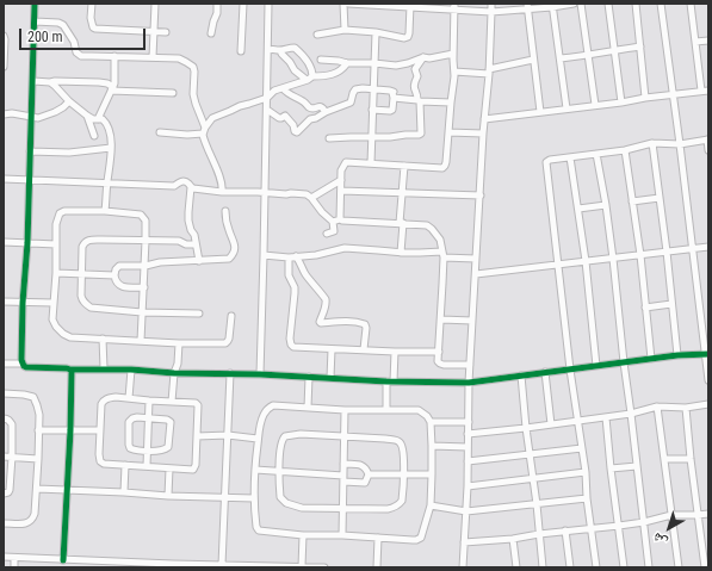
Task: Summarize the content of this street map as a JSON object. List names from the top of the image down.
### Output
{
  "scale_bar": "200 m",
  "north": "bottom left"
}
